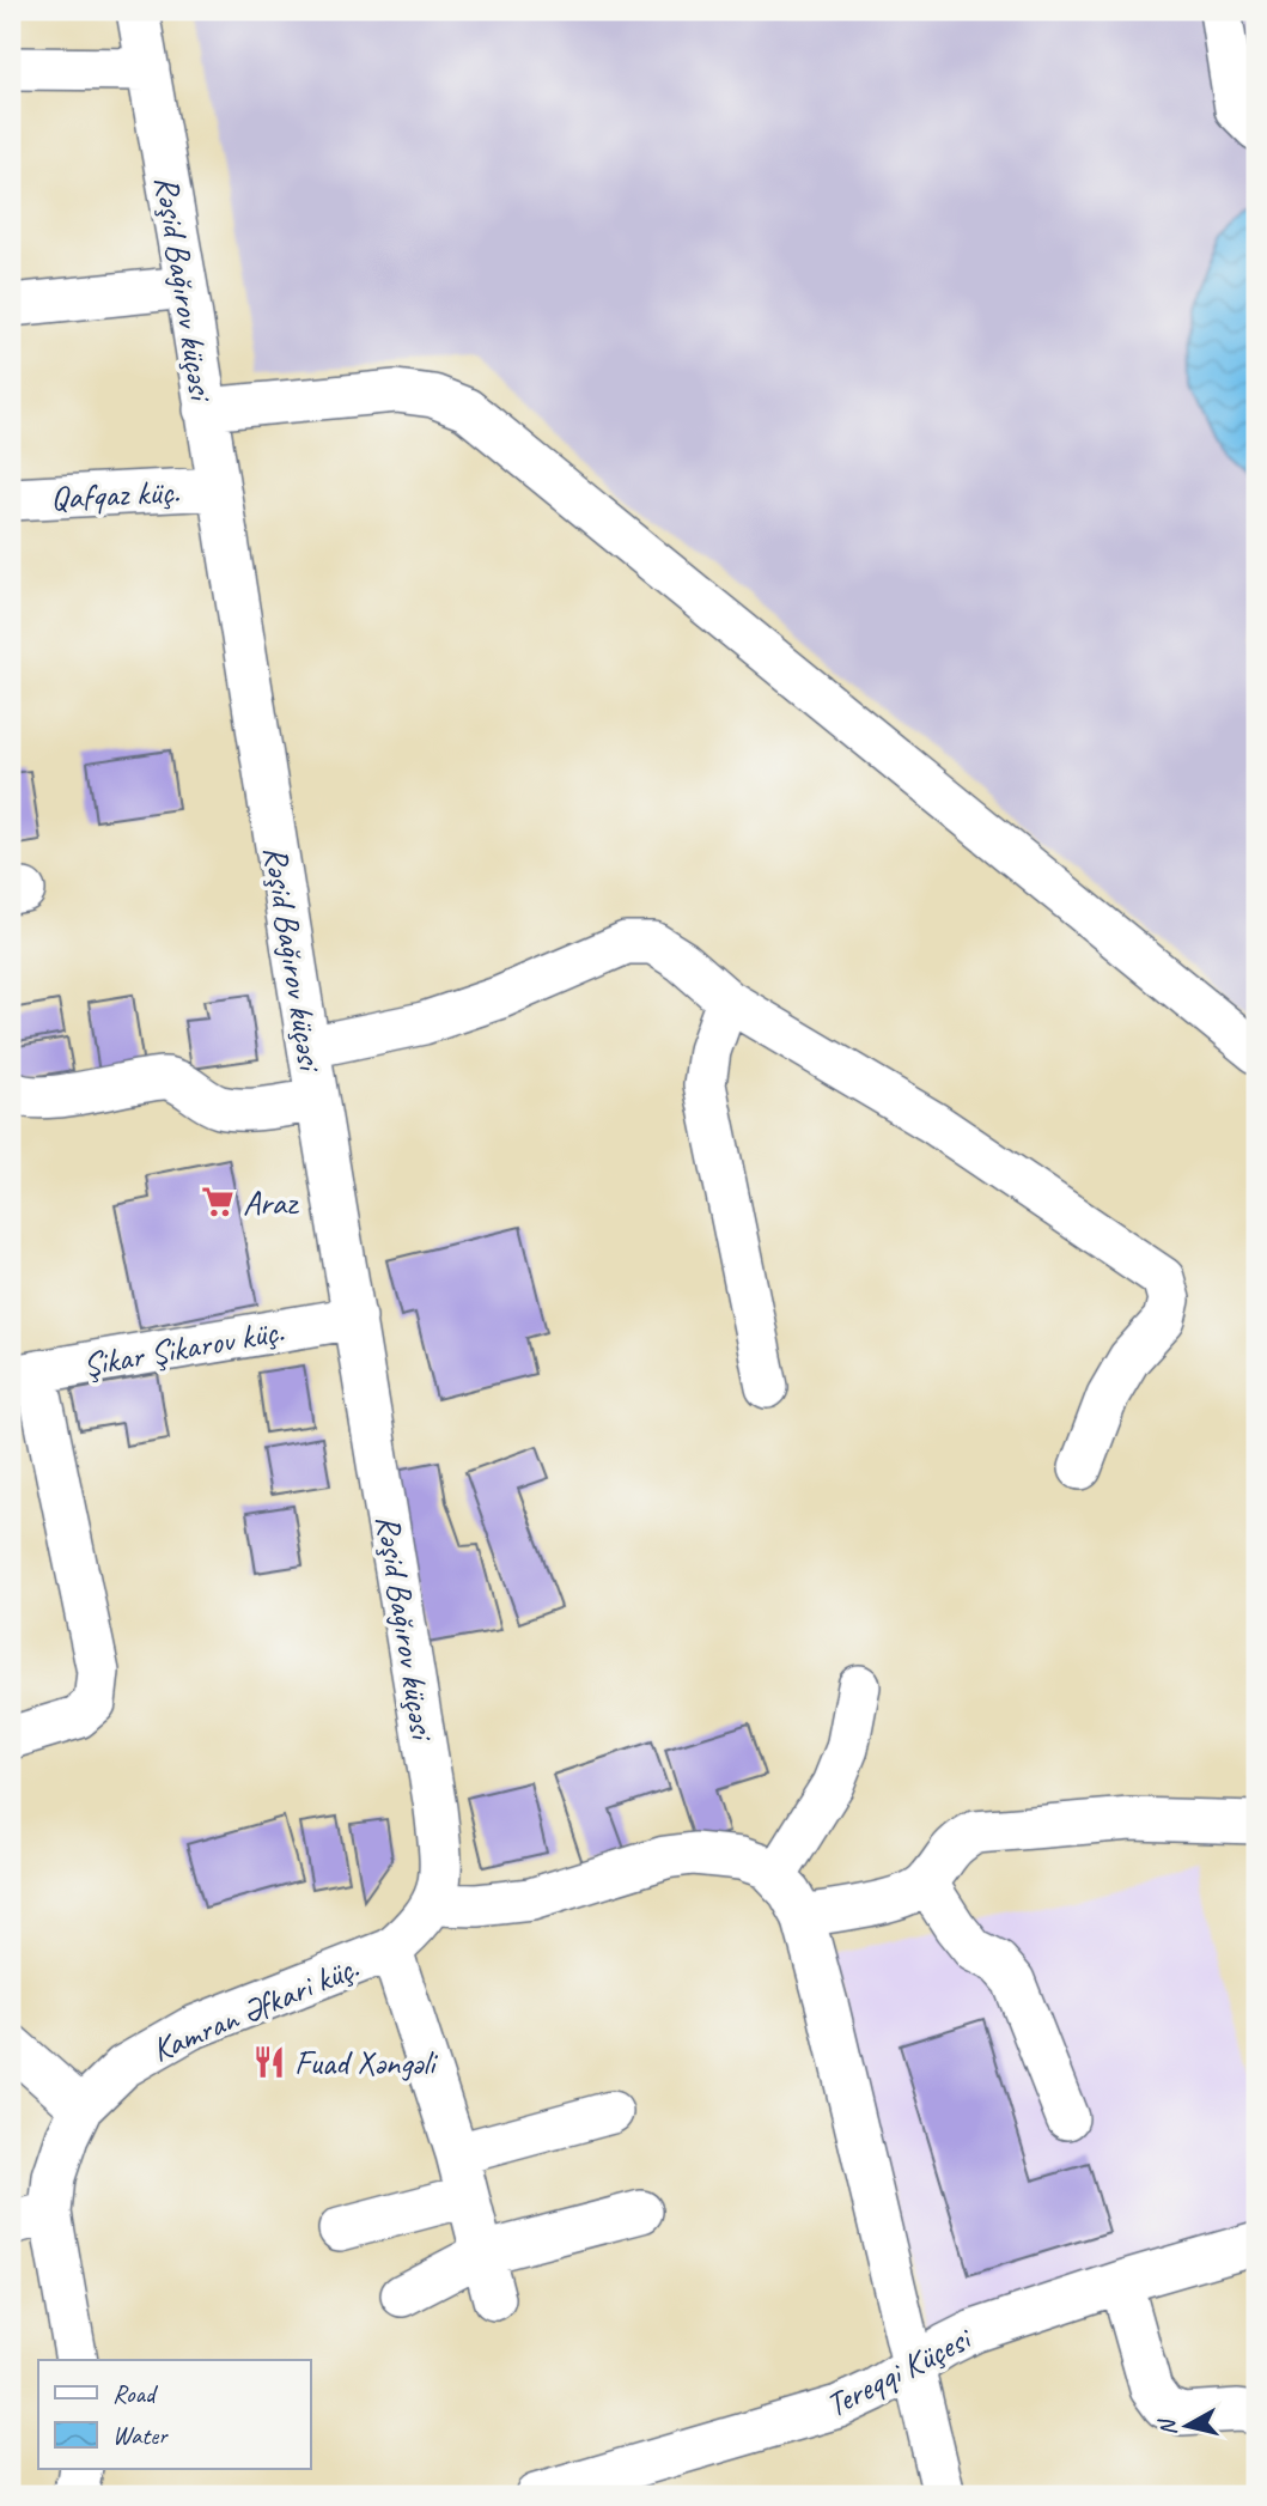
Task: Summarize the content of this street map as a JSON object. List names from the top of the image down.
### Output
{
  "streets": {
    "street": [
      "Rəşid Bağırov küçəsi",
      "Qafqaz küç.",
      "Şikar Şikarov küç.",
      "Kamran Əfkari küç.",
      "Tereqqi Küçesi"
    ]
  },
  "crossings": [
    ["Rəşid Bağırov küçəsi", "Qafqaz küç."],
    ["Rəşid Bağırov küçəsi", "Şikar Şikarov küç."],
    ["Rəşid Bağırov küçəsi", "Kamran Əfkari küç."]
  ],
  "places": {
    "supermarket": ["Araz"],
    "restaurant": ["Fuad Xəngəli"]
  },
  "legend": ["Road", "Water"],
  "north": "left"
}
